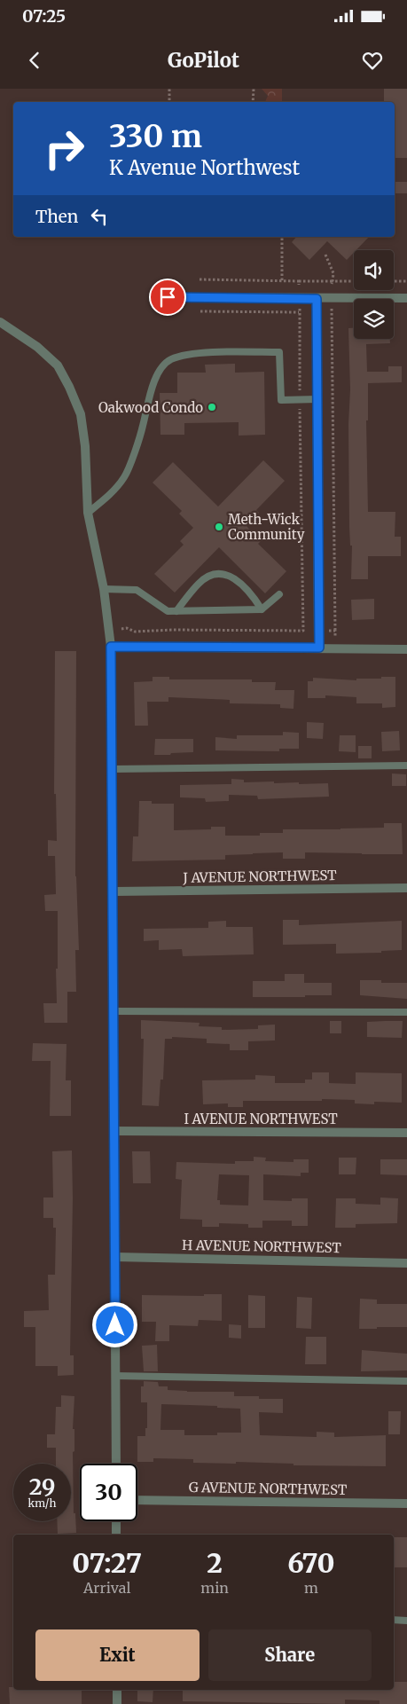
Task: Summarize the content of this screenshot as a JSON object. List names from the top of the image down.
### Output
{
  "streets": {
    "street": [
      "J AVENUE NORTHWEST",
      "I AVENUE NORTHWEST",
      "H AVENUE NORTHWEST",
      "G AVENUE NORTHWEST"
    ]
  },
  "places": ["Oakwood Condo", "Meth-Wick Community"],
  "page": {
    "status": "07:25",
    "header": "GoPilot",
    "turn": ["330 m", "K Avenue Northwest"],
    "then": "Then",
    "speed": "29 km/h",
    "limit": "30",
    "eta": [
      "07:27",
      "Arrival",
      "2",
      "min",
      "670",
      "m"
    ],
    "buttons": ["Exit", "Share"]
  }
}
